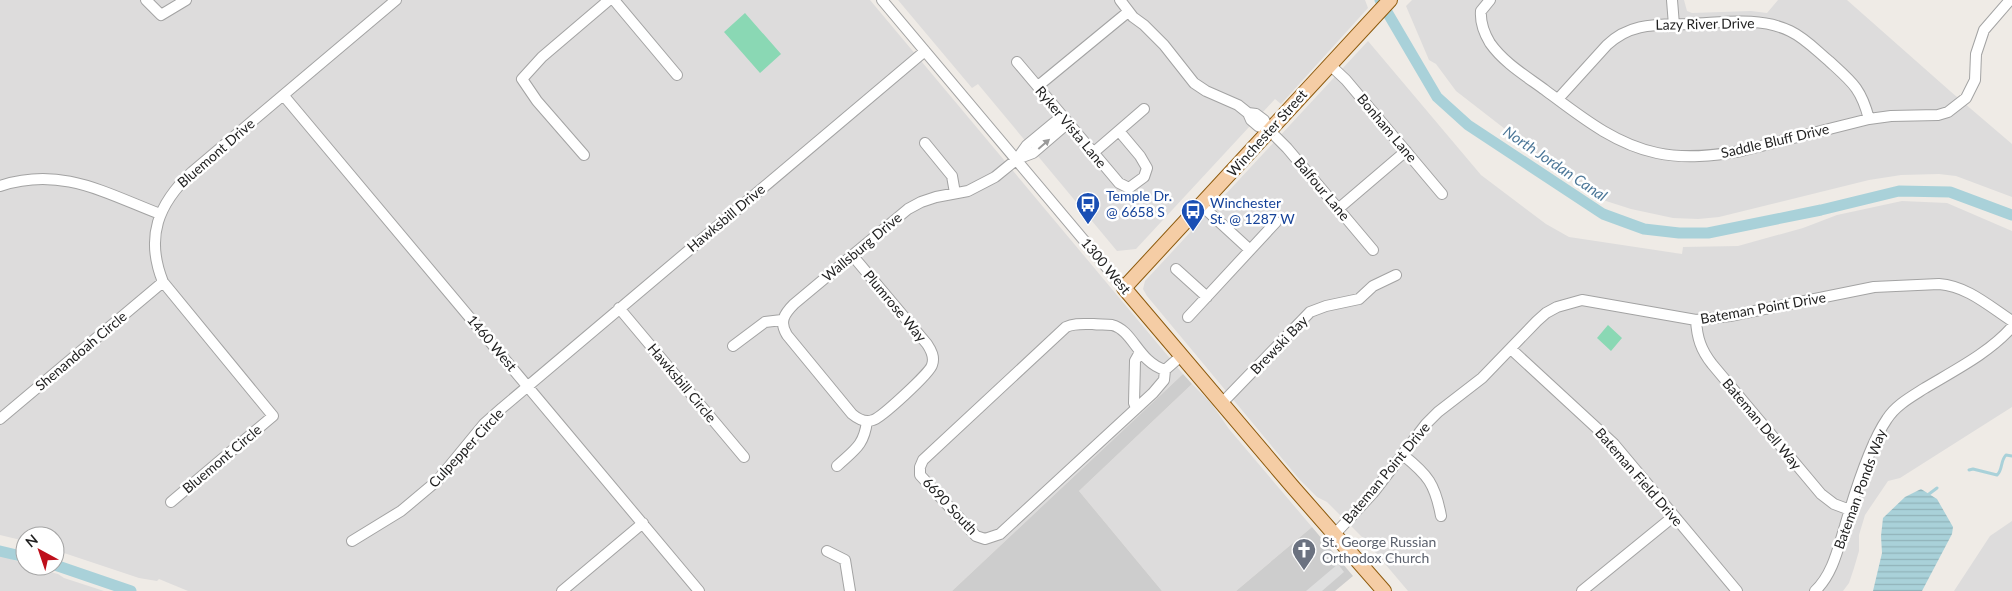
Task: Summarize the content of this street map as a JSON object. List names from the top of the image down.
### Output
{
  "streets": {
    "main road": ["Winchester Street", "1300 West"],
    "street": [
      "Lazy River Drive",
      "Ryker Vista Lane",
      "Bonham Lane",
      "Saddle Bluff Drive",
      "Bluemont Drive",
      "Balfour Lane",
      "Hawksbill Drive",
      "Wallsburg Drive",
      "Plumrose Way",
      "Bateman Point Drive",
      "1460 West",
      "Brewski Bay",
      "Shenandoah Circle",
      "Hawksbill Circle",
      "Bateman Dell Way",
      "Culpepper Circle",
      "Bluemont Circle",
      "Bateman Field Drive",
      "Bateman Ponds Way",
      "6690 South"
    ]
  },
  "crossings": [
    ["Lazy River Drive", "Saddle Bluff Drive"],
    ["Ryker Vista Lane", "Wallsburg Drive"],
    ["Bonham Lane", "Winchester Street"],
    ["Winchester Street", "Balfour Lane"],
    ["Winchester Street", "1300 West"],
    ["Bluemont Drive", "1460 West"],
    ["Bluemont Drive", "Shenandoah Circle"],
    ["Bluemont Drive", "Bluemont Circle"],
    ["Hawksbill Drive", "1300 West"],
    ["Hawksbill Drive", "1460 West"],
    ["Hawksbill Drive", "Hawksbill Circle"],
    ["Hawksbill Drive", "Culpepper Circle"],
    ["Wallsburg Drive", "1300 West"],
    ["Wallsburg Drive", "Plumrose Way"],
    ["1300 West", "Bateman Point Drive"],
    ["1300 West", "Brewski Bay"],
    ["1300 West", "6690 South"],
    ["Bateman Point Drive", "Bateman Dell Way"],
    ["Bateman Point Drive", "Bateman Field Drive"],
    ["1460 West", "Culpepper Circle"],
    ["Bateman Dell Way", "Bateman Ponds Way"]
  ],
  "water": ["North Jordan Canal"],
  "places": {
    "bus stop": ["Temple Dr. @ 6658 S", "Winchester St. @ 1287 W"],
    "church": ["St. George Russian Orthodox Church"]
  },
  "north": "top left"
}
